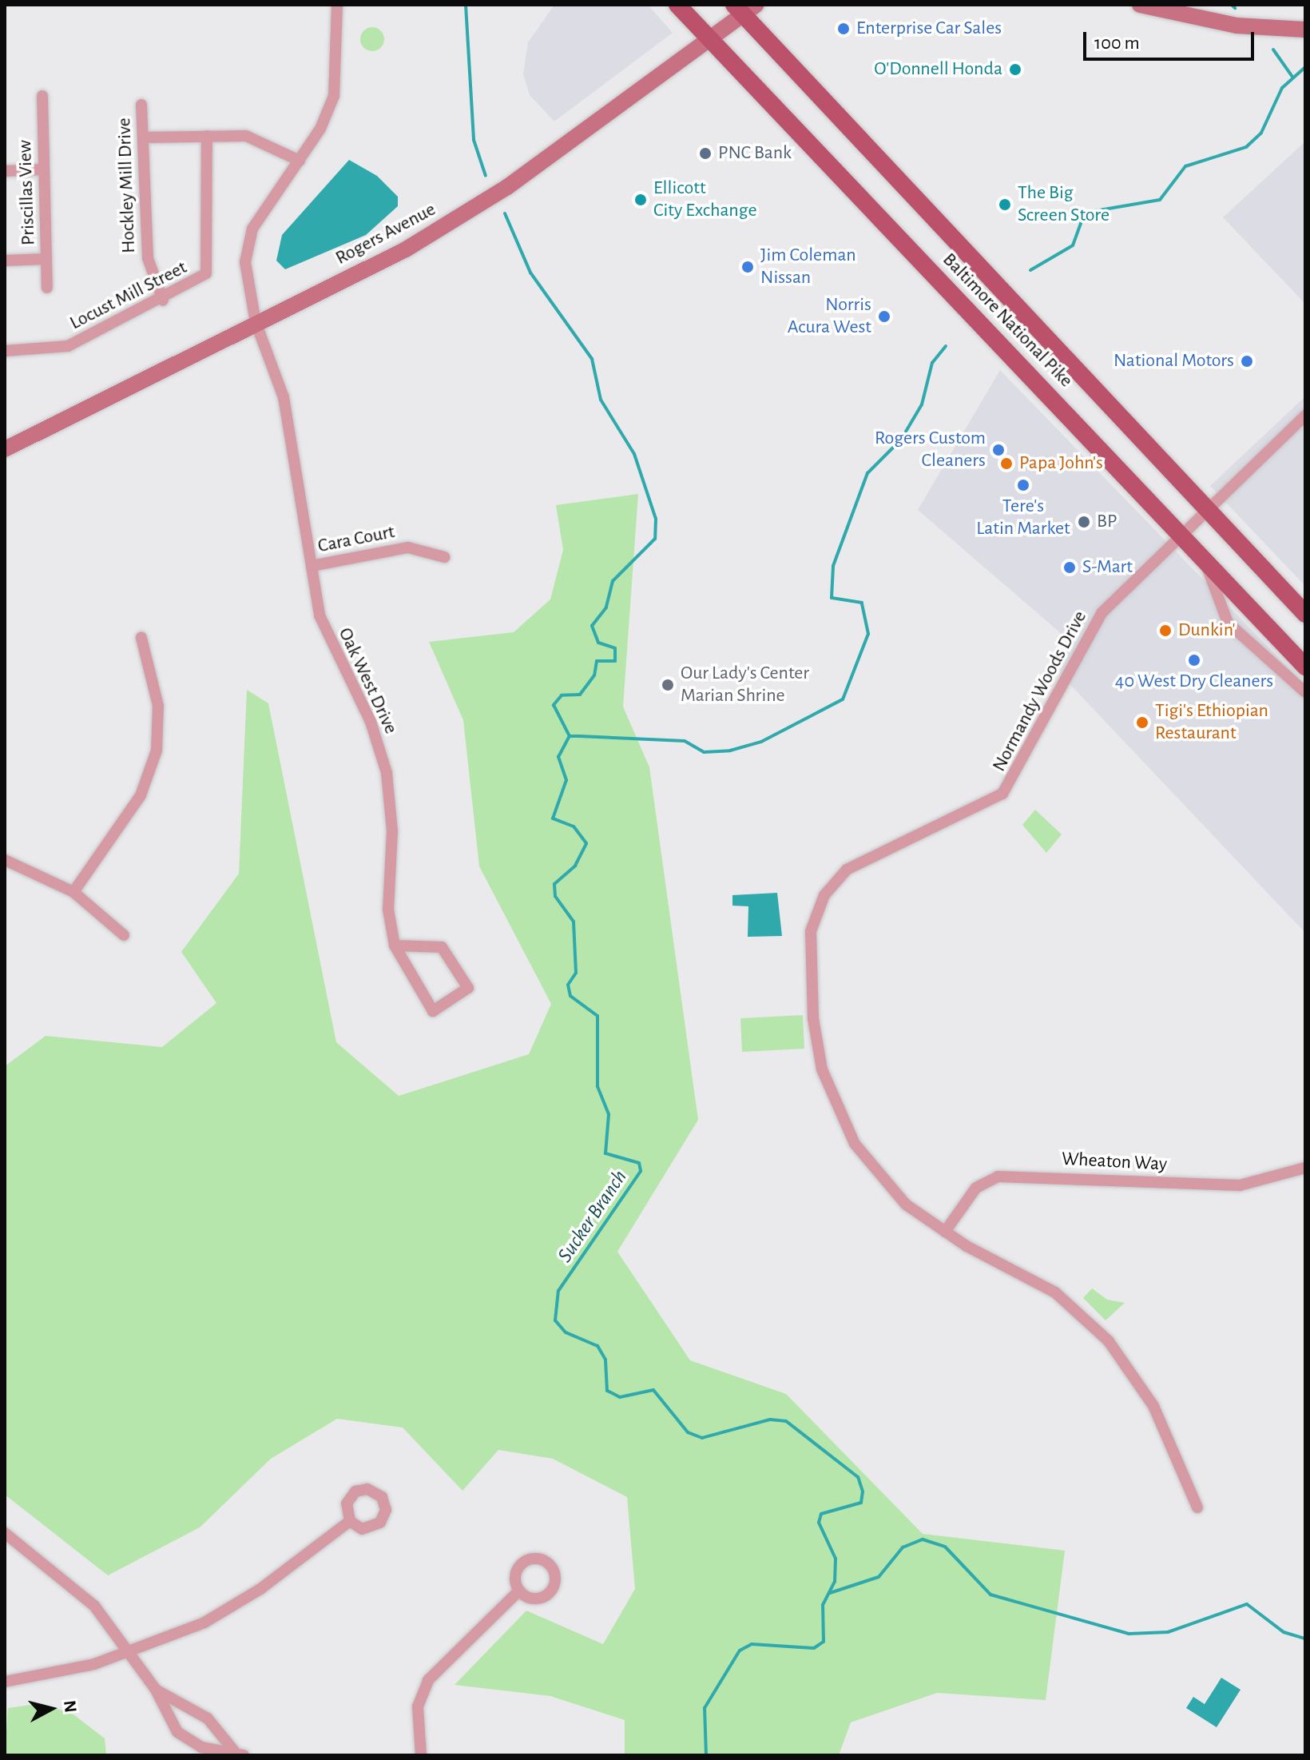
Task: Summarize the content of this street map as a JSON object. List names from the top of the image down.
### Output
{
  "streets": {
    "main road": ["Rogers Avenue", "Baltimore National Pike"],
    "street": [
      "Hockley Mill Drive",
      "Priscillas View",
      "Locust Mill Street",
      "Cara Court",
      "Oak West Drive",
      "Normandy Woods Drive",
      "Wheaton Way"
    ]
  },
  "crossings": [
    ["Hockley Mill Drive", "Locust Mill Street"],
    ["Rogers Avenue", "Baltimore National Pike"],
    ["Rogers Avenue", "Oak West Drive"],
    ["Baltimore National Pike", "Normandy Woods Drive"],
    ["Cara Court", "Oak West Drive"],
    ["Normandy Woods Drive", "Wheaton Way"]
  ],
  "water": ["Sucker Branch"],
  "places": [
    "Enterprise Car Sales",
    "O'Donnell Honda",
    "PNC Bank",
    "Ellicott City Exchange",
    "The Big Screen Store",
    "Jim Coleman Nissan",
    "Norris Acura West",
    "National Motors",
    "Rogers Custom Cleaners",
    "Papa John's",
    "Tere's Latin Market",
    "BP",
    "S-Mart",
    "Dunkin'",
    "40 West Dry Cleaners",
    "Our Lady's Center Marian Shrine",
    "Tigi's Ethiopian Restaurant"
  ],
  "scale_bar": "100 m",
  "north": "right"
}
